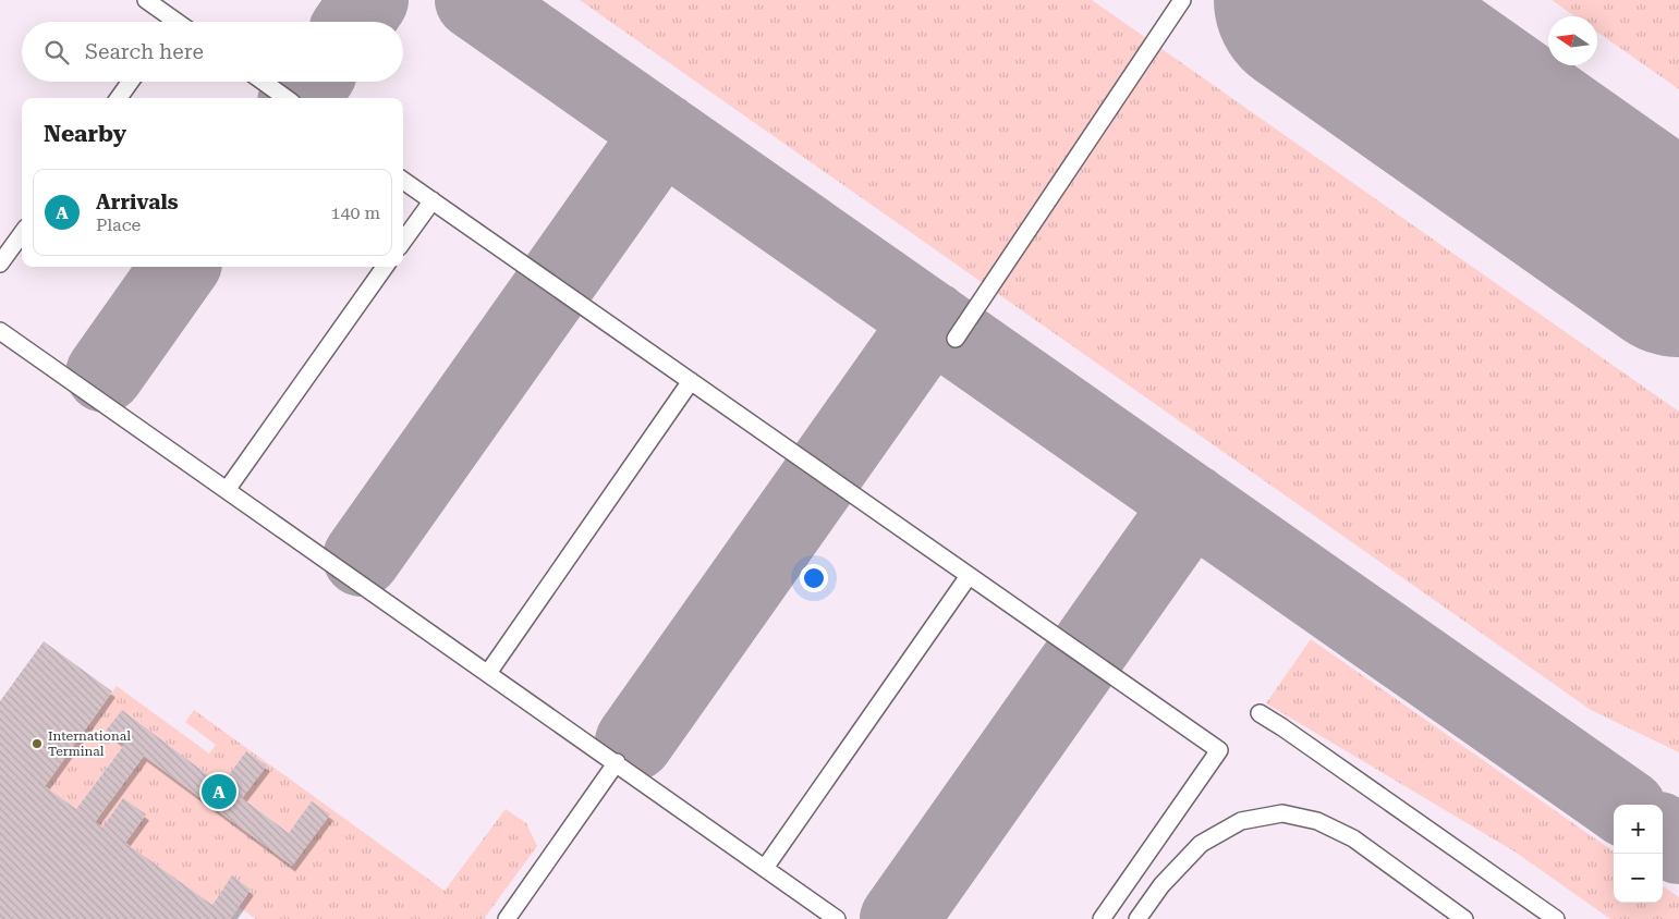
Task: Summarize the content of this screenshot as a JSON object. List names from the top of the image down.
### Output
{
  "places": ["International Terminal"],
  "north": "left",
  "page": {
    "search": "Search here",
    "heading": "Nearby",
    "list": [
      {
        "mark": "A",
        "name": "Arrivals",
        "note": "Place",
        "value": "140 m"
      }
    ],
    "pins": "A",
    "map_buttons": ["+", "−"]
  }
}
